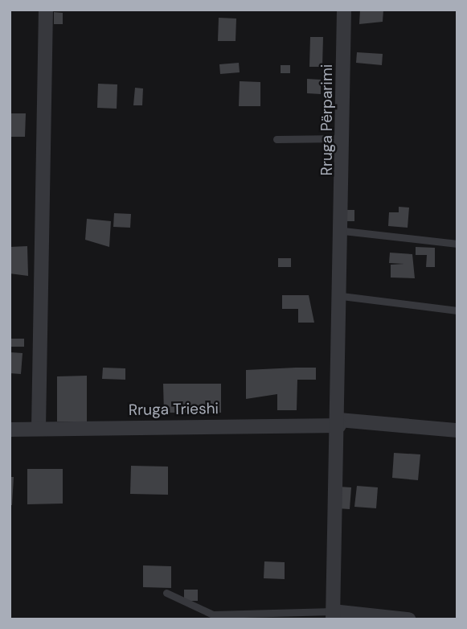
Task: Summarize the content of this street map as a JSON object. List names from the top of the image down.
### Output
{
  "streets": {
    "street": ["Rruga Përparimi", "Rruga Trieshi"]
  },
  "crossings": [
    ["Rruga Përparimi", "Rruga Trieshi"]
  ]
}
